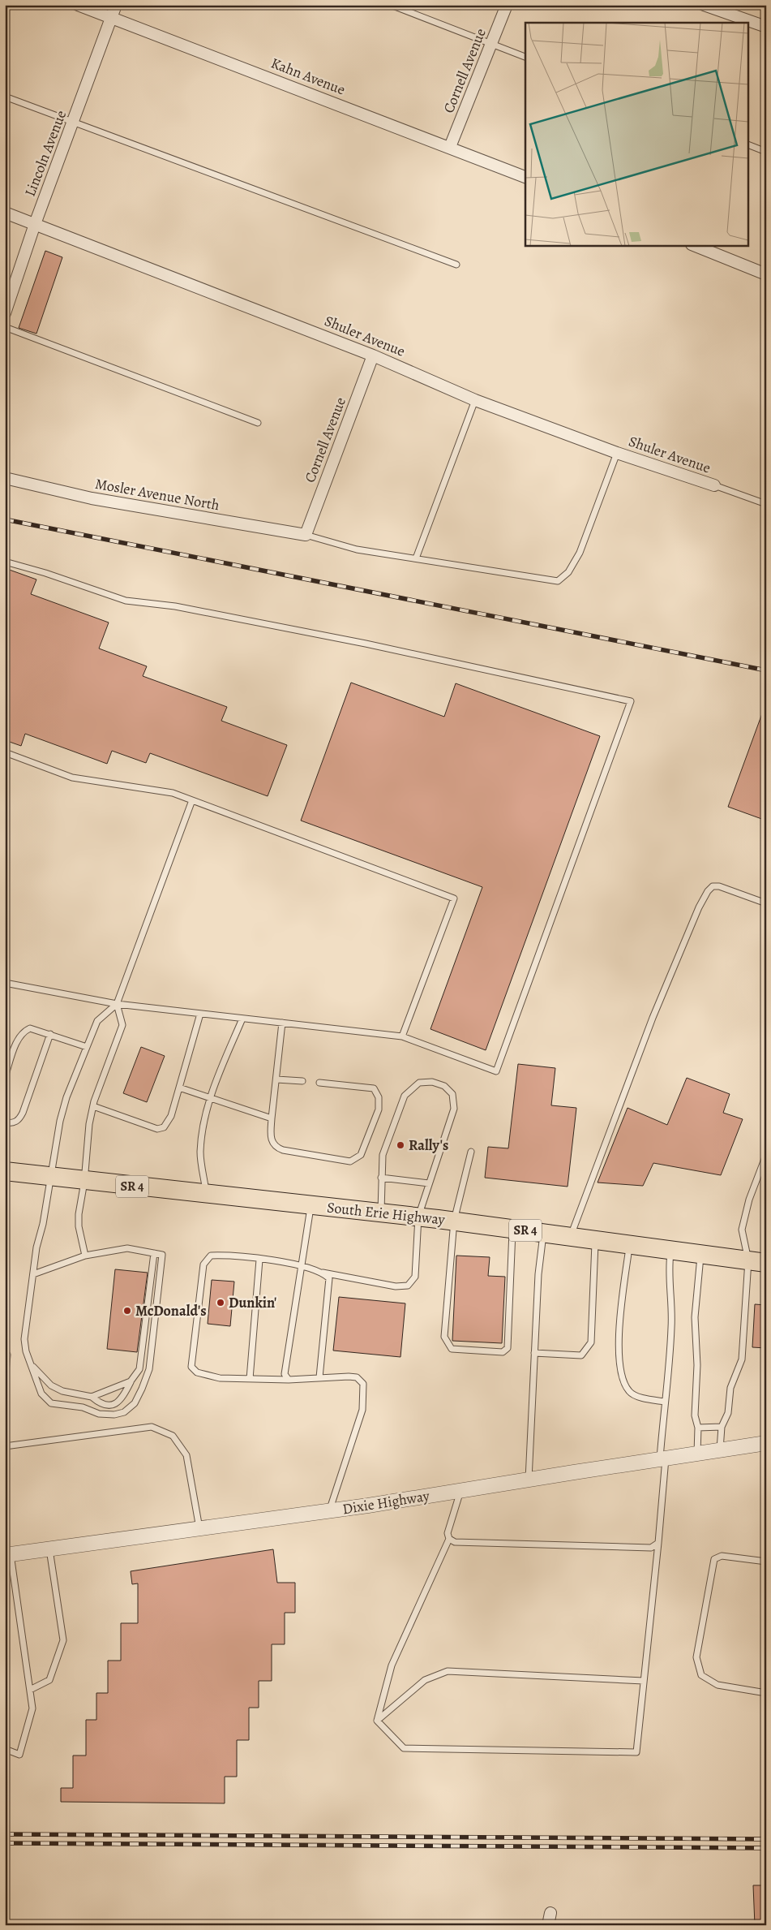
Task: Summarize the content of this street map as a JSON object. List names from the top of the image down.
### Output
{
  "streets": {
    "main road": ["SR 4", "South Erie Highway"],
    "street": [
      "Cornell Avenue",
      "Kahn Avenue",
      "Lincoln Avenue",
      "Shuler Avenue",
      "Mosler Avenue North",
      "Dixie Highway"
    ]
  },
  "crossings": [
    ["Cornell Avenue", "Kahn Avenue"],
    ["Cornell Avenue", "Shuler Avenue"],
    ["Cornell Avenue", "Mosler Avenue North"],
    ["Kahn Avenue", "Lincoln Avenue"],
    ["Lincoln Avenue", "Shuler Avenue"]
  ],
  "places": ["Rally's", "Dunkin'", "McDonald's"]
}
